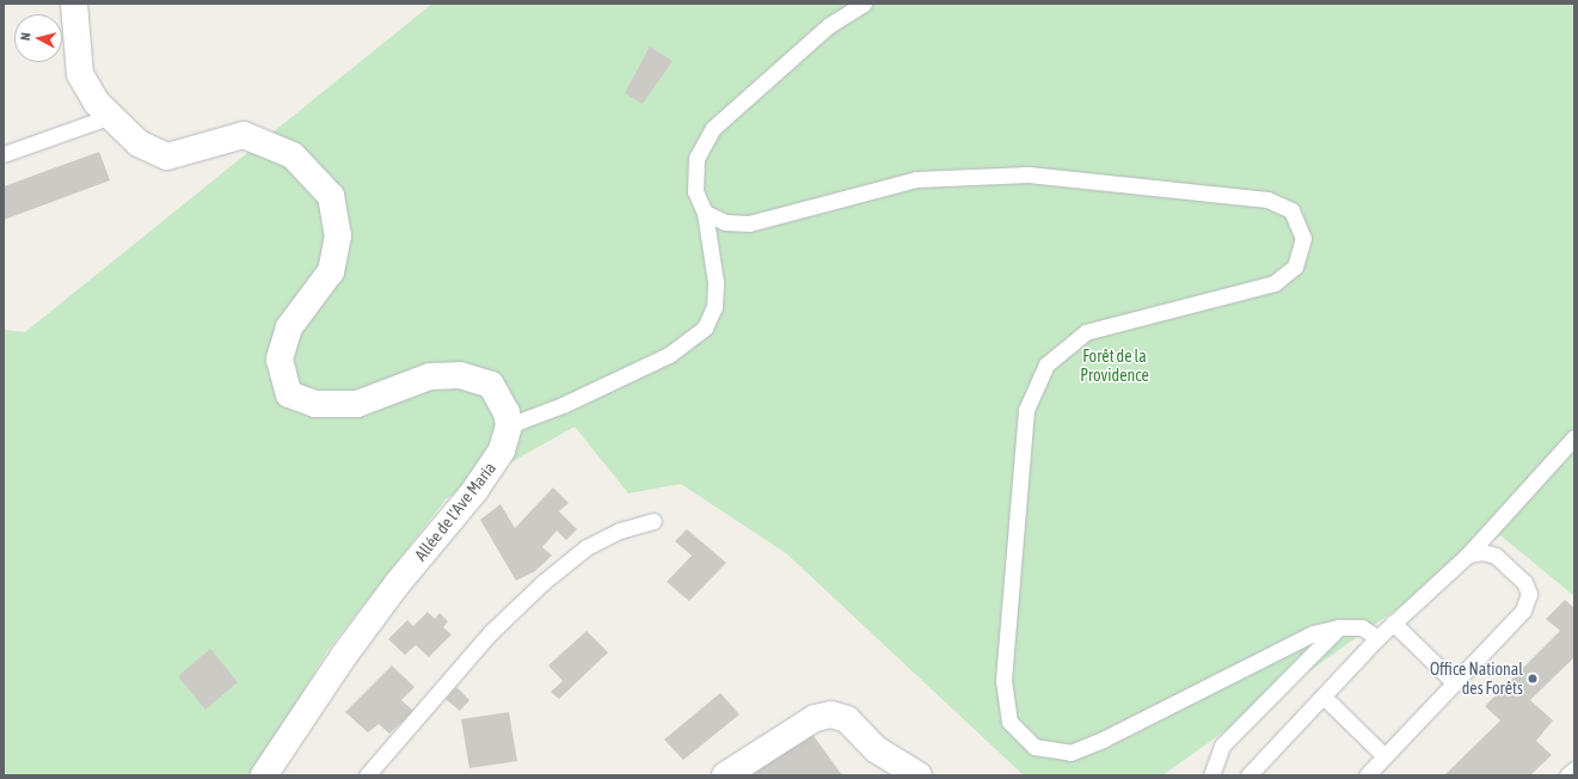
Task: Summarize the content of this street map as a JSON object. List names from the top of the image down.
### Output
{
  "streets": {
    "street": ["Allée de l'Ave Maria"]
  },
  "parks": ["Forêt de la Providence"],
  "places": ["Office National des Forêts"],
  "north": "left"
}
